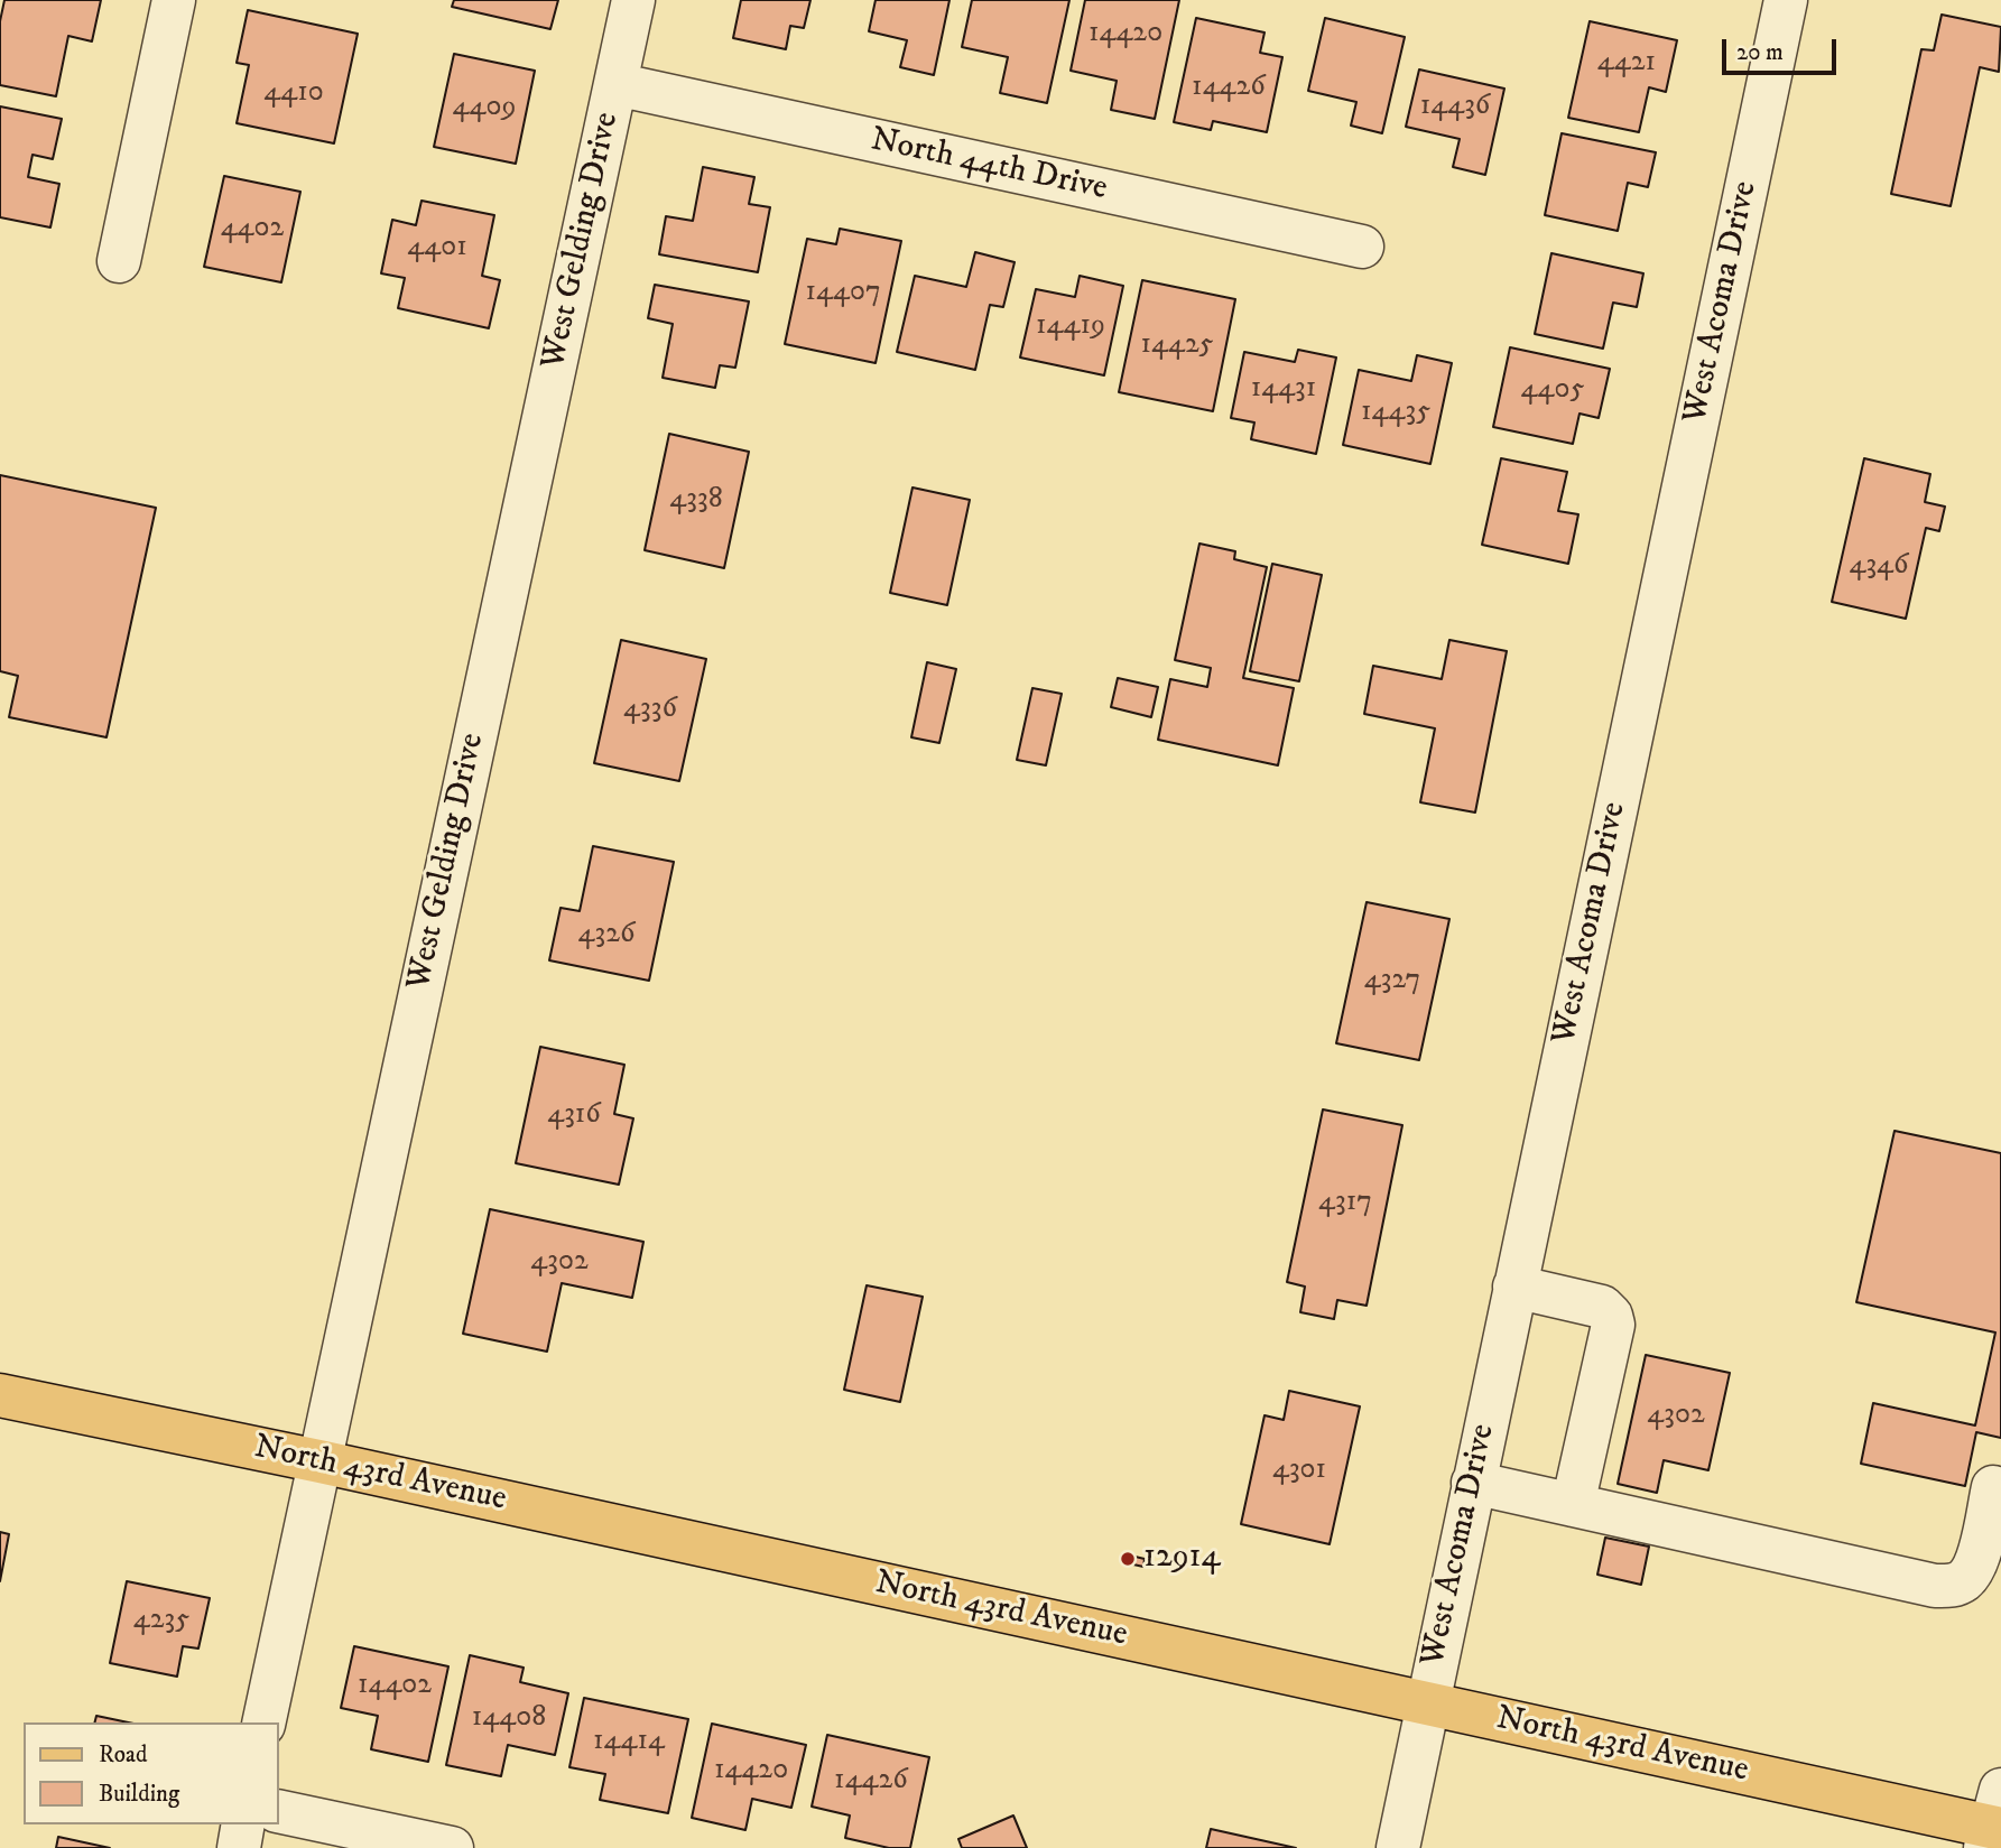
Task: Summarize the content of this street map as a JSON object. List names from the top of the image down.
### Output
{
  "streets": {
    "main road": ["North 43rd Avenue"],
    "street": ["North 44th Drive", "West Gelding Drive", "West Acoma Drive"]
  },
  "crossings": [
    ["North 44th Drive", "West Gelding Drive"],
    ["West Gelding Drive", "North 43rd Avenue"],
    ["West Acoma Drive", "North 43rd Avenue"]
  ],
  "places": ["12914"],
  "house_numbers": [
    "14420",
    "4421",
    "14426",
    "4410",
    "14436",
    "4409",
    "4402",
    "4401",
    "14407",
    "14419",
    "14425",
    "14431",
    "4405",
    "14435",
    "4338",
    "4346",
    "4336",
    "4326",
    "4327",
    "4316",
    "4317",
    "4302",
    "4302",
    "4301",
    "4235",
    "14402",
    "14408",
    "14414",
    "14420",
    "14426"
  ],
  "legend": ["Road", "Building"],
  "scale_bar": "20 m"
}
